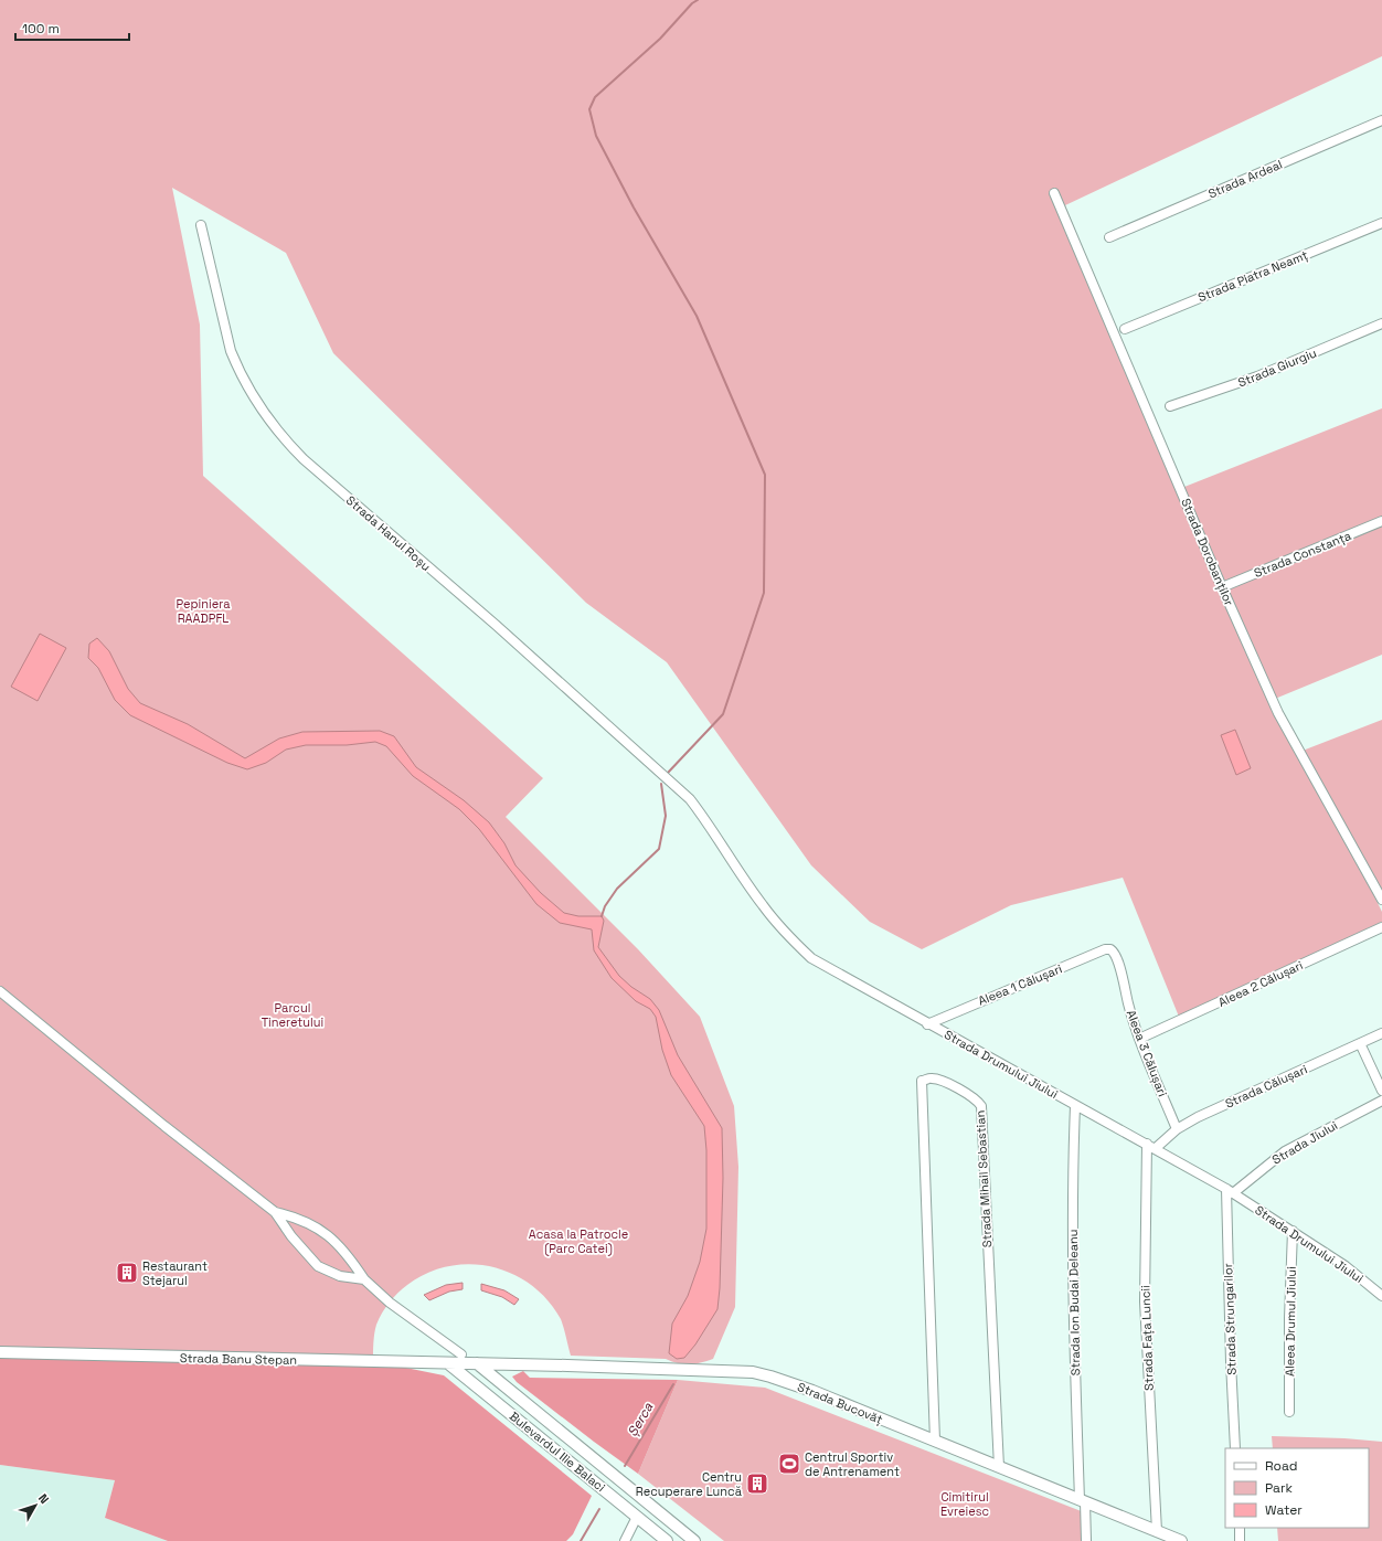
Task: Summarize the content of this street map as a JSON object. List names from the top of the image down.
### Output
{
  "streets": {
    "main road": ["Strada Banu Stepan", "Strada Bucovăț", "Bulevardul Ilie Balaci"],
    "street": [
      "Strada Ardeal",
      "Strada Piatra Neamț",
      "Strada Giurgiu",
      "Strada Hanul Roșu",
      "Strada Dorobanților",
      "Strada Constanța",
      "Aleea 2 Călușari",
      "Aleea 1 Călușari",
      "Aleea 3 Călușari",
      "Strada Drumului Jiului",
      "Strada Călușari",
      "Strada Jiului",
      "Strada Mihail Sebastian",
      "Strada Ion Budai Deleanu",
      "Strada Strungarilor",
      "Aleea Drumul Jiului",
      "Strada Fața Luncii"
    ]
  },
  "crossings": [
    ["Strada Hanul Roșu", "Strada Drumului Jiului"],
    ["Strada Dorobanților", "Strada Constanța"],
    ["Aleea 2 Călușari", "Aleea 3 Călușari"],
    ["Aleea 1 Călușari", "Aleea 3 Călușari"],
    ["Aleea 1 Călușari", "Strada Drumului Jiului"],
    ["Aleea 3 Călușari", "Strada Călușari"],
    ["Strada Drumului Jiului", "Strada Călușari"],
    ["Strada Drumului Jiului", "Strada Jiului"],
    ["Strada Drumului Jiului", "Strada Ion Budai Deleanu"],
    ["Strada Drumului Jiului", "Strada Strungarilor"],
    ["Strada Drumului Jiului", "Aleea Drumul Jiului"],
    ["Strada Drumului Jiului", "Strada Fața Luncii"],
    ["Strada Jiului", "Strada Strungarilor"],
    ["Strada Mihail Sebastian", "Strada Bucovăț"],
    ["Strada Ion Budai Deleanu", "Strada Bucovăț"],
    ["Strada Fața Luncii", "Strada Bucovăț"],
    ["Strada Banu Stepan", "Strada Bucovăț"],
    ["Strada Banu Stepan", "Bulevardul Ilie Balaci"],
    ["Strada Bucovăț", "Bulevardul Ilie Balaci"]
  ],
  "water": ["Șerca"],
  "parks": [
    "Pepiniera RAADPFL",
    "Parcul Tineretului",
    "Acasa la Patrocle (Parc Catei)",
    "Cimitirul Evreiesc"
  ],
  "places": {
    "building": ["Restaurant Stejarul", "Centru Recuperare Luncă"],
    "sports": ["Centrul Sportiv de Antrenament"]
  },
  "legend": ["Road", "Park", "Water"],
  "scale_bar": "100 m",
  "north": "top right"
}
